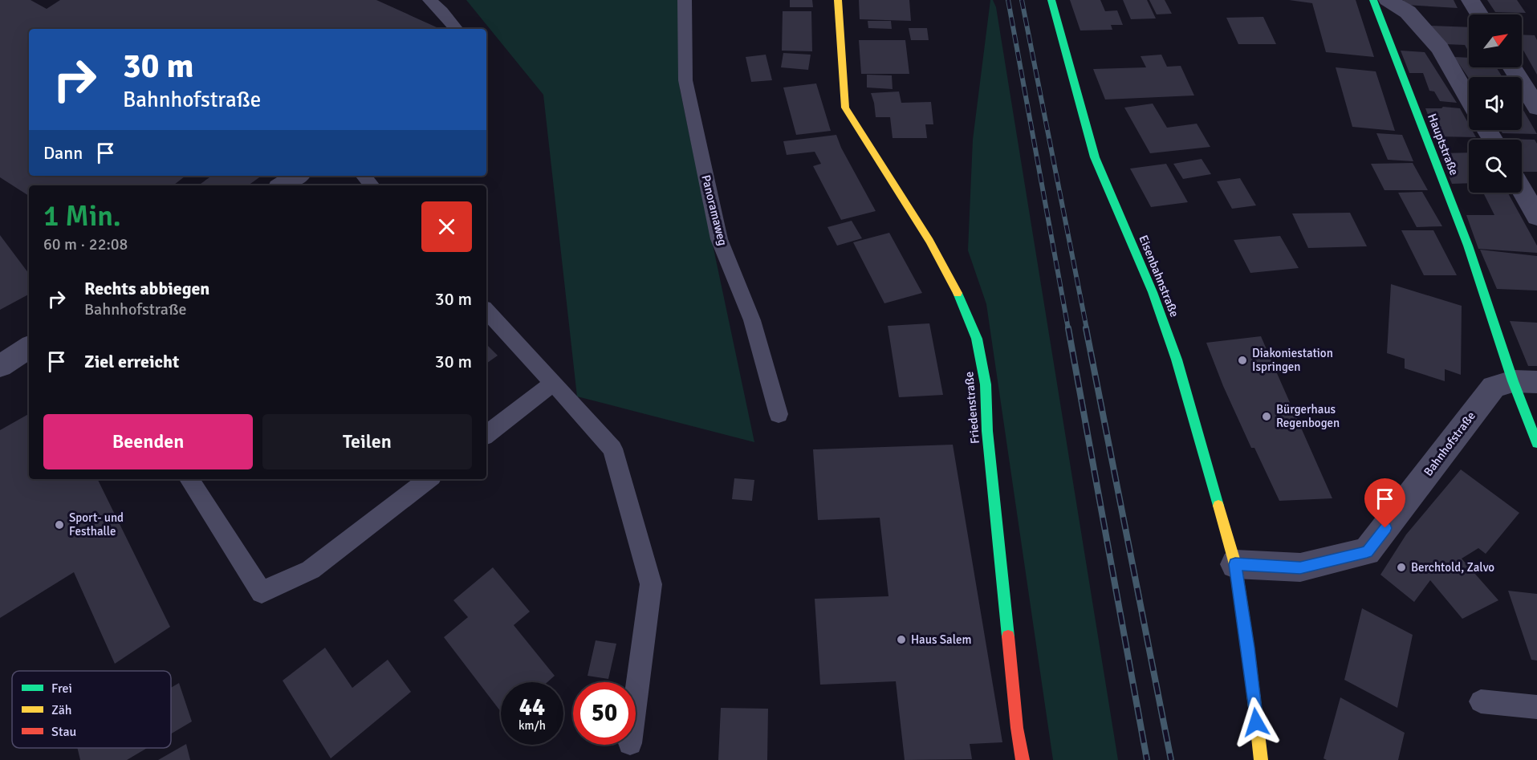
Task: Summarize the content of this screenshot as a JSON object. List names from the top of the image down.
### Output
{
  "streets": {
    "street": [
      "Hauptstraße",
      "Eisenbahnstraße",
      "Friedenstraße",
      "Bahnhofstraße"
    ],
    "lane": ["Panoramaweg"]
  },
  "crossings": [
    ["Hauptstraße", "Bahnhofstraße"],
    ["Eisenbahnstraße", "Bahnhofstraße"]
  ],
  "places": [
    "Diakoniestation Ispringen",
    "Bürgerhaus Regenbogen",
    "Sport- und Festhalle",
    "Berchtold, Zalvo",
    "Haus Salem"
  ],
  "legend": ["Frei", "Zäh", "Stau"],
  "north": "top right",
  "page": {
    "turn": ["30 m", "Bahnhofstraße"],
    "then": "Dann",
    "heading": ["1 Min.", "60 m · 22:08"],
    "list": [
      {
        "name": "Rechts abbiegen",
        "note": "Bahnhofstraße",
        "value": "30 m"
      },
      {
        "name": "Ziel erreicht",
        "value": "30 m"
      }
    ],
    "buttons": ["Beenden", "Teilen"],
    "speed": "44 km/h",
    "limit": "50"
  }
}
